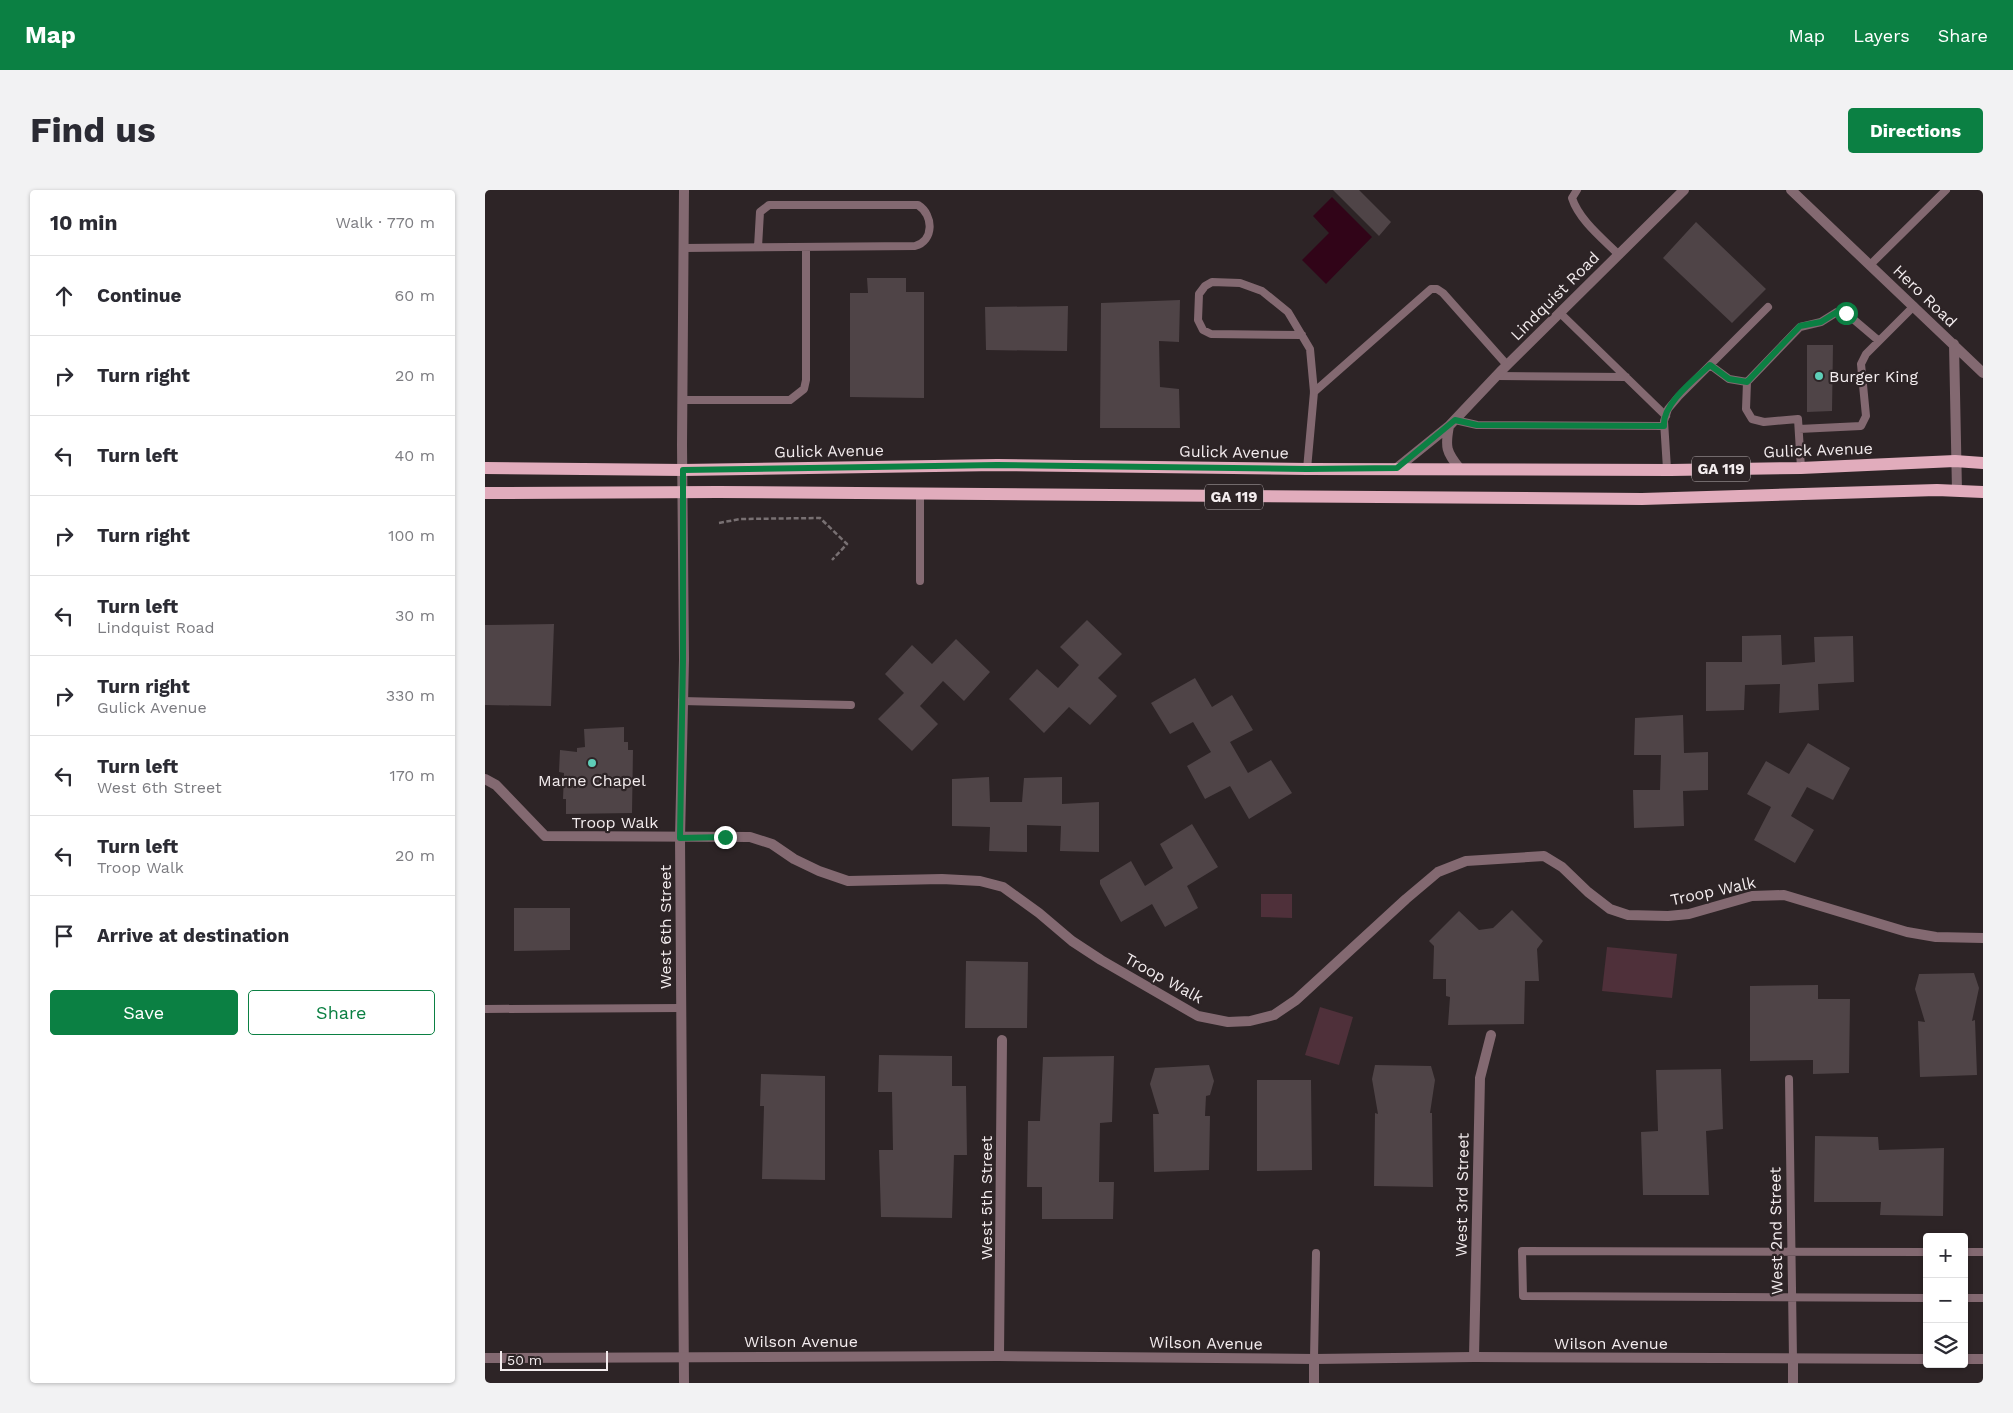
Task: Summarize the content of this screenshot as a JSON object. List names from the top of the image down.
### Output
{
  "streets": {
    "main road": ["Gulick Avenue", "GA 119"],
    "street": [
      "Lindquist Road",
      "Hero Road",
      "Troop Walk",
      "West 6th Street",
      "West 3rd Street",
      "West 5th Street",
      "West 2nd Street",
      "Wilson Avenue"
    ]
  },
  "crossings": [
    ["Lindquist Road", "Gulick Avenue"],
    ["Hero Road", "Gulick Avenue"],
    ["Hero Road", "GA 119"],
    ["Gulick Avenue", "West 6th Street"],
    ["GA 119", "West 6th Street"],
    ["Troop Walk", "West 6th Street"],
    ["West 6th Street", "Wilson Avenue"],
    ["West 3rd Street", "Wilson Avenue"],
    ["West 5th Street", "Wilson Avenue"],
    ["West 2nd Street", "Wilson Avenue"]
  ],
  "places": ["Burger King", "Marne Chapel"],
  "scale_bar": "50 m",
  "page": {
    "header": "Map",
    "nav": ["Map", "Layers", "Share"],
    "buttons": [
      "Directions",
      ["Save", "Share"]
    ],
    "title": "Find us",
    "heading": ["10 min", "Walk · 770 m"],
    "list": [
      ["Continue", "60 m"],
      ["Turn right", "20 m"],
      ["Turn left", "40 m"],
      ["Turn right", "100 m"],
      ["Turn left", "Lindquist Road", "30 m"],
      ["Turn right", "Gulick Avenue", "330 m"],
      ["Turn left", "West 6th Street", "170 m"],
      ["Turn left", "Troop Walk", "20 m"],
      "Arrive at destination"
    ],
    "map_buttons": ["+", "−"],
    "scale": "50 m"
  }
}
